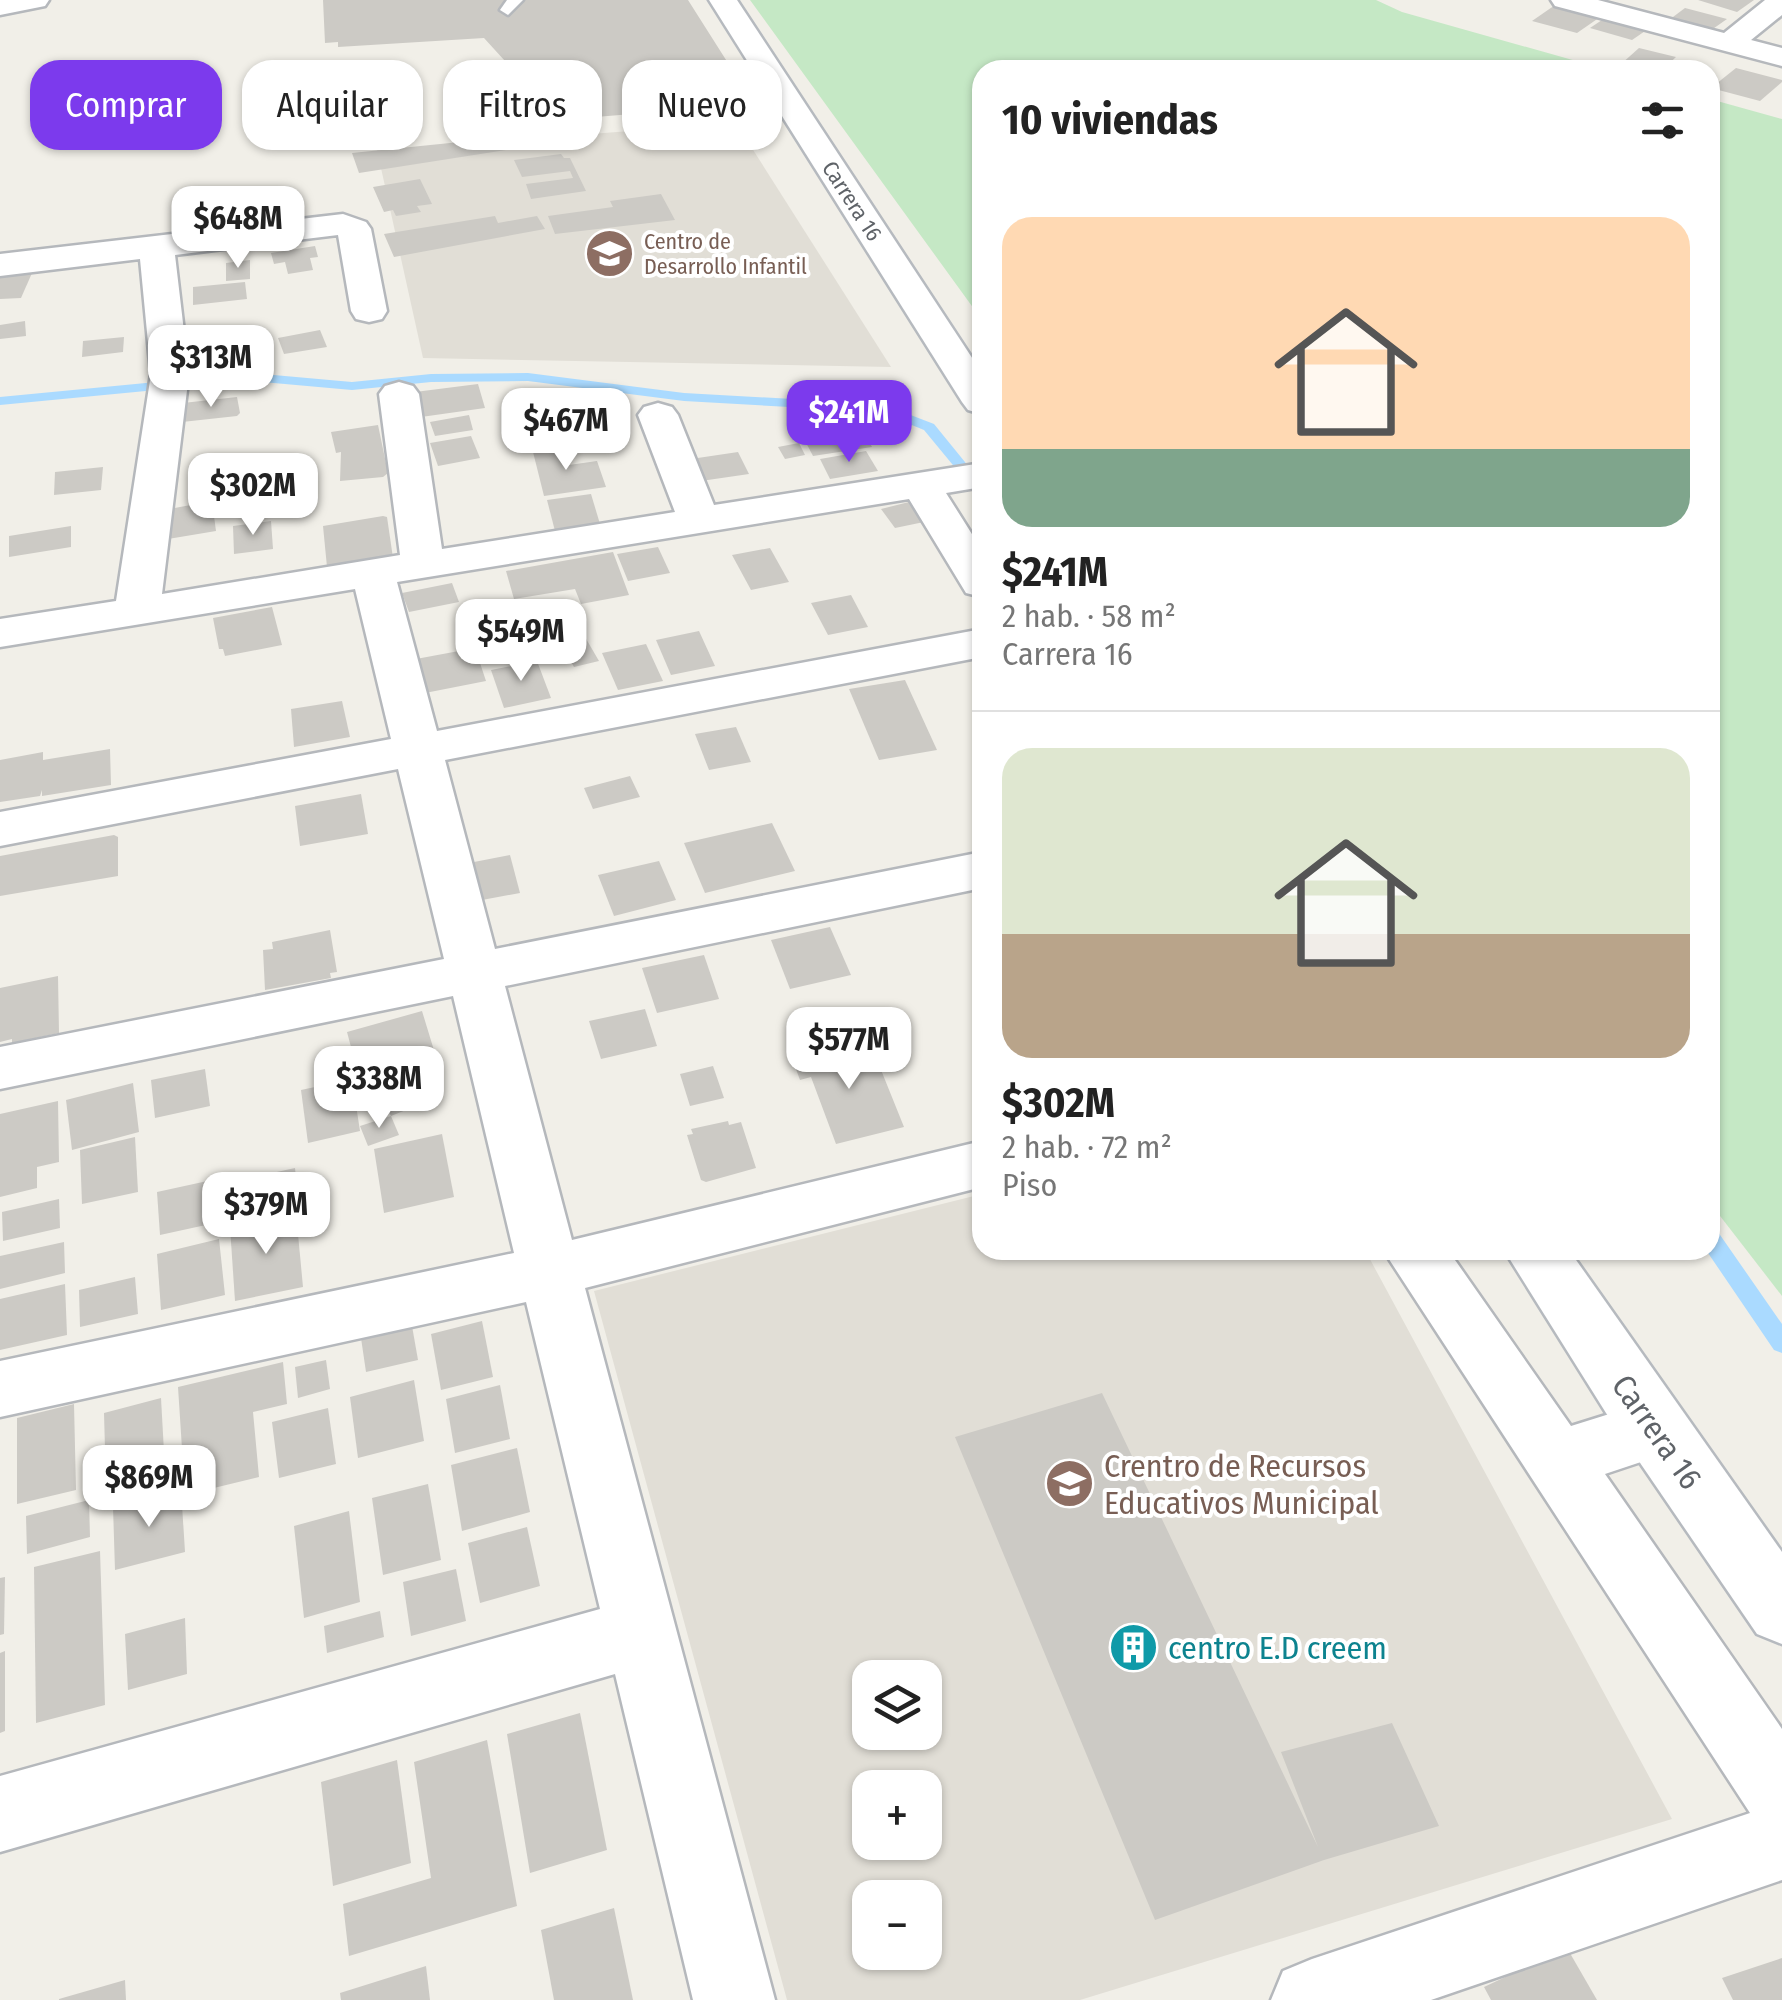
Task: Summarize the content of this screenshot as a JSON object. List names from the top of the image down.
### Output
{
  "streets": {
    "street": ["Carrera 16"]
  },
  "places": {
    "school or university": ["Centro de Desarrollo Infantil", "Crentro de Recursos Educativos Municipal"],
    "building": ["centro E.D creem"]
  },
  "page": {
    "chip": [
      "Comprar",
      "Alquilar",
      "Filtros",
      "Nuevo"
    ],
    "heading": "10 viviendas",
    "list": [
      {
        "name": "$241M",
        "note": "2 hab. · 58 m² · Carrera 16"
      },
      {
        "name": "$302M",
        "note": "2 hab. · 72 m² · Piso"
      }
    ],
    "price": [
      "$648M",
      "$313M",
      "$241M",
      "$467M",
      "$302M",
      "$549M",
      "$577M",
      "$338M",
      "$379M",
      "$869M"
    ],
    "map_buttons": ["+", "−"]
  }
}
